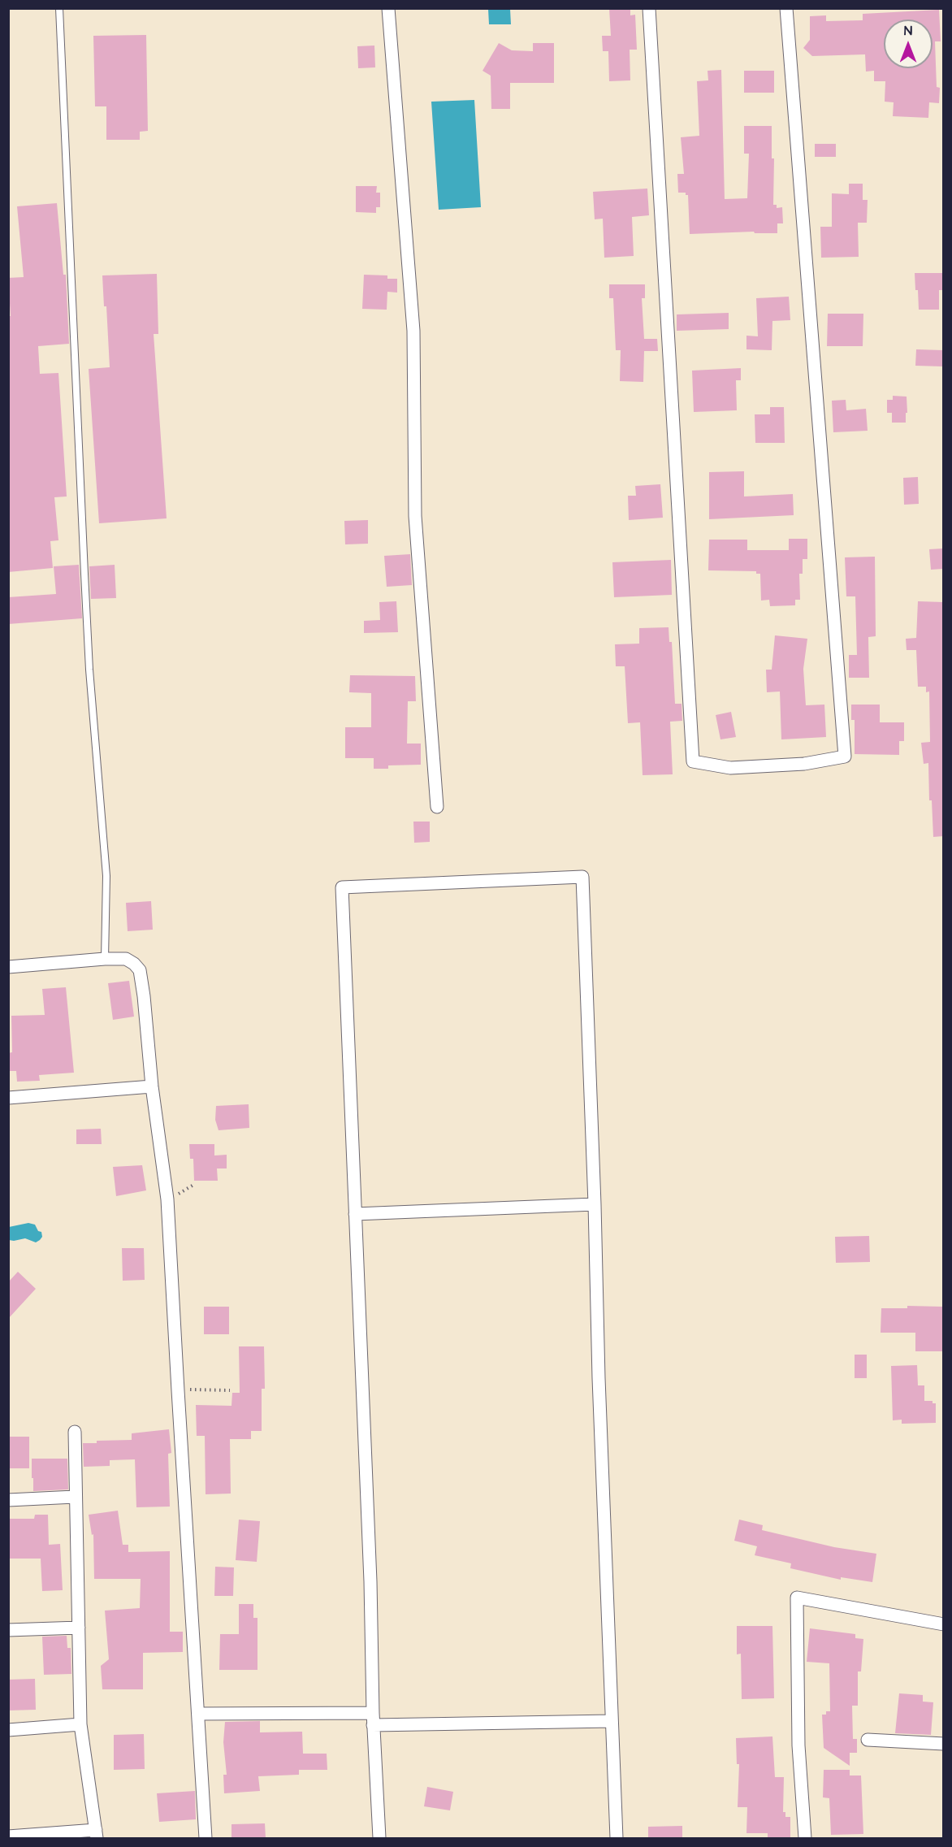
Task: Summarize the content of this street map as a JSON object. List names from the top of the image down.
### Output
{
  "north": "top"
}
